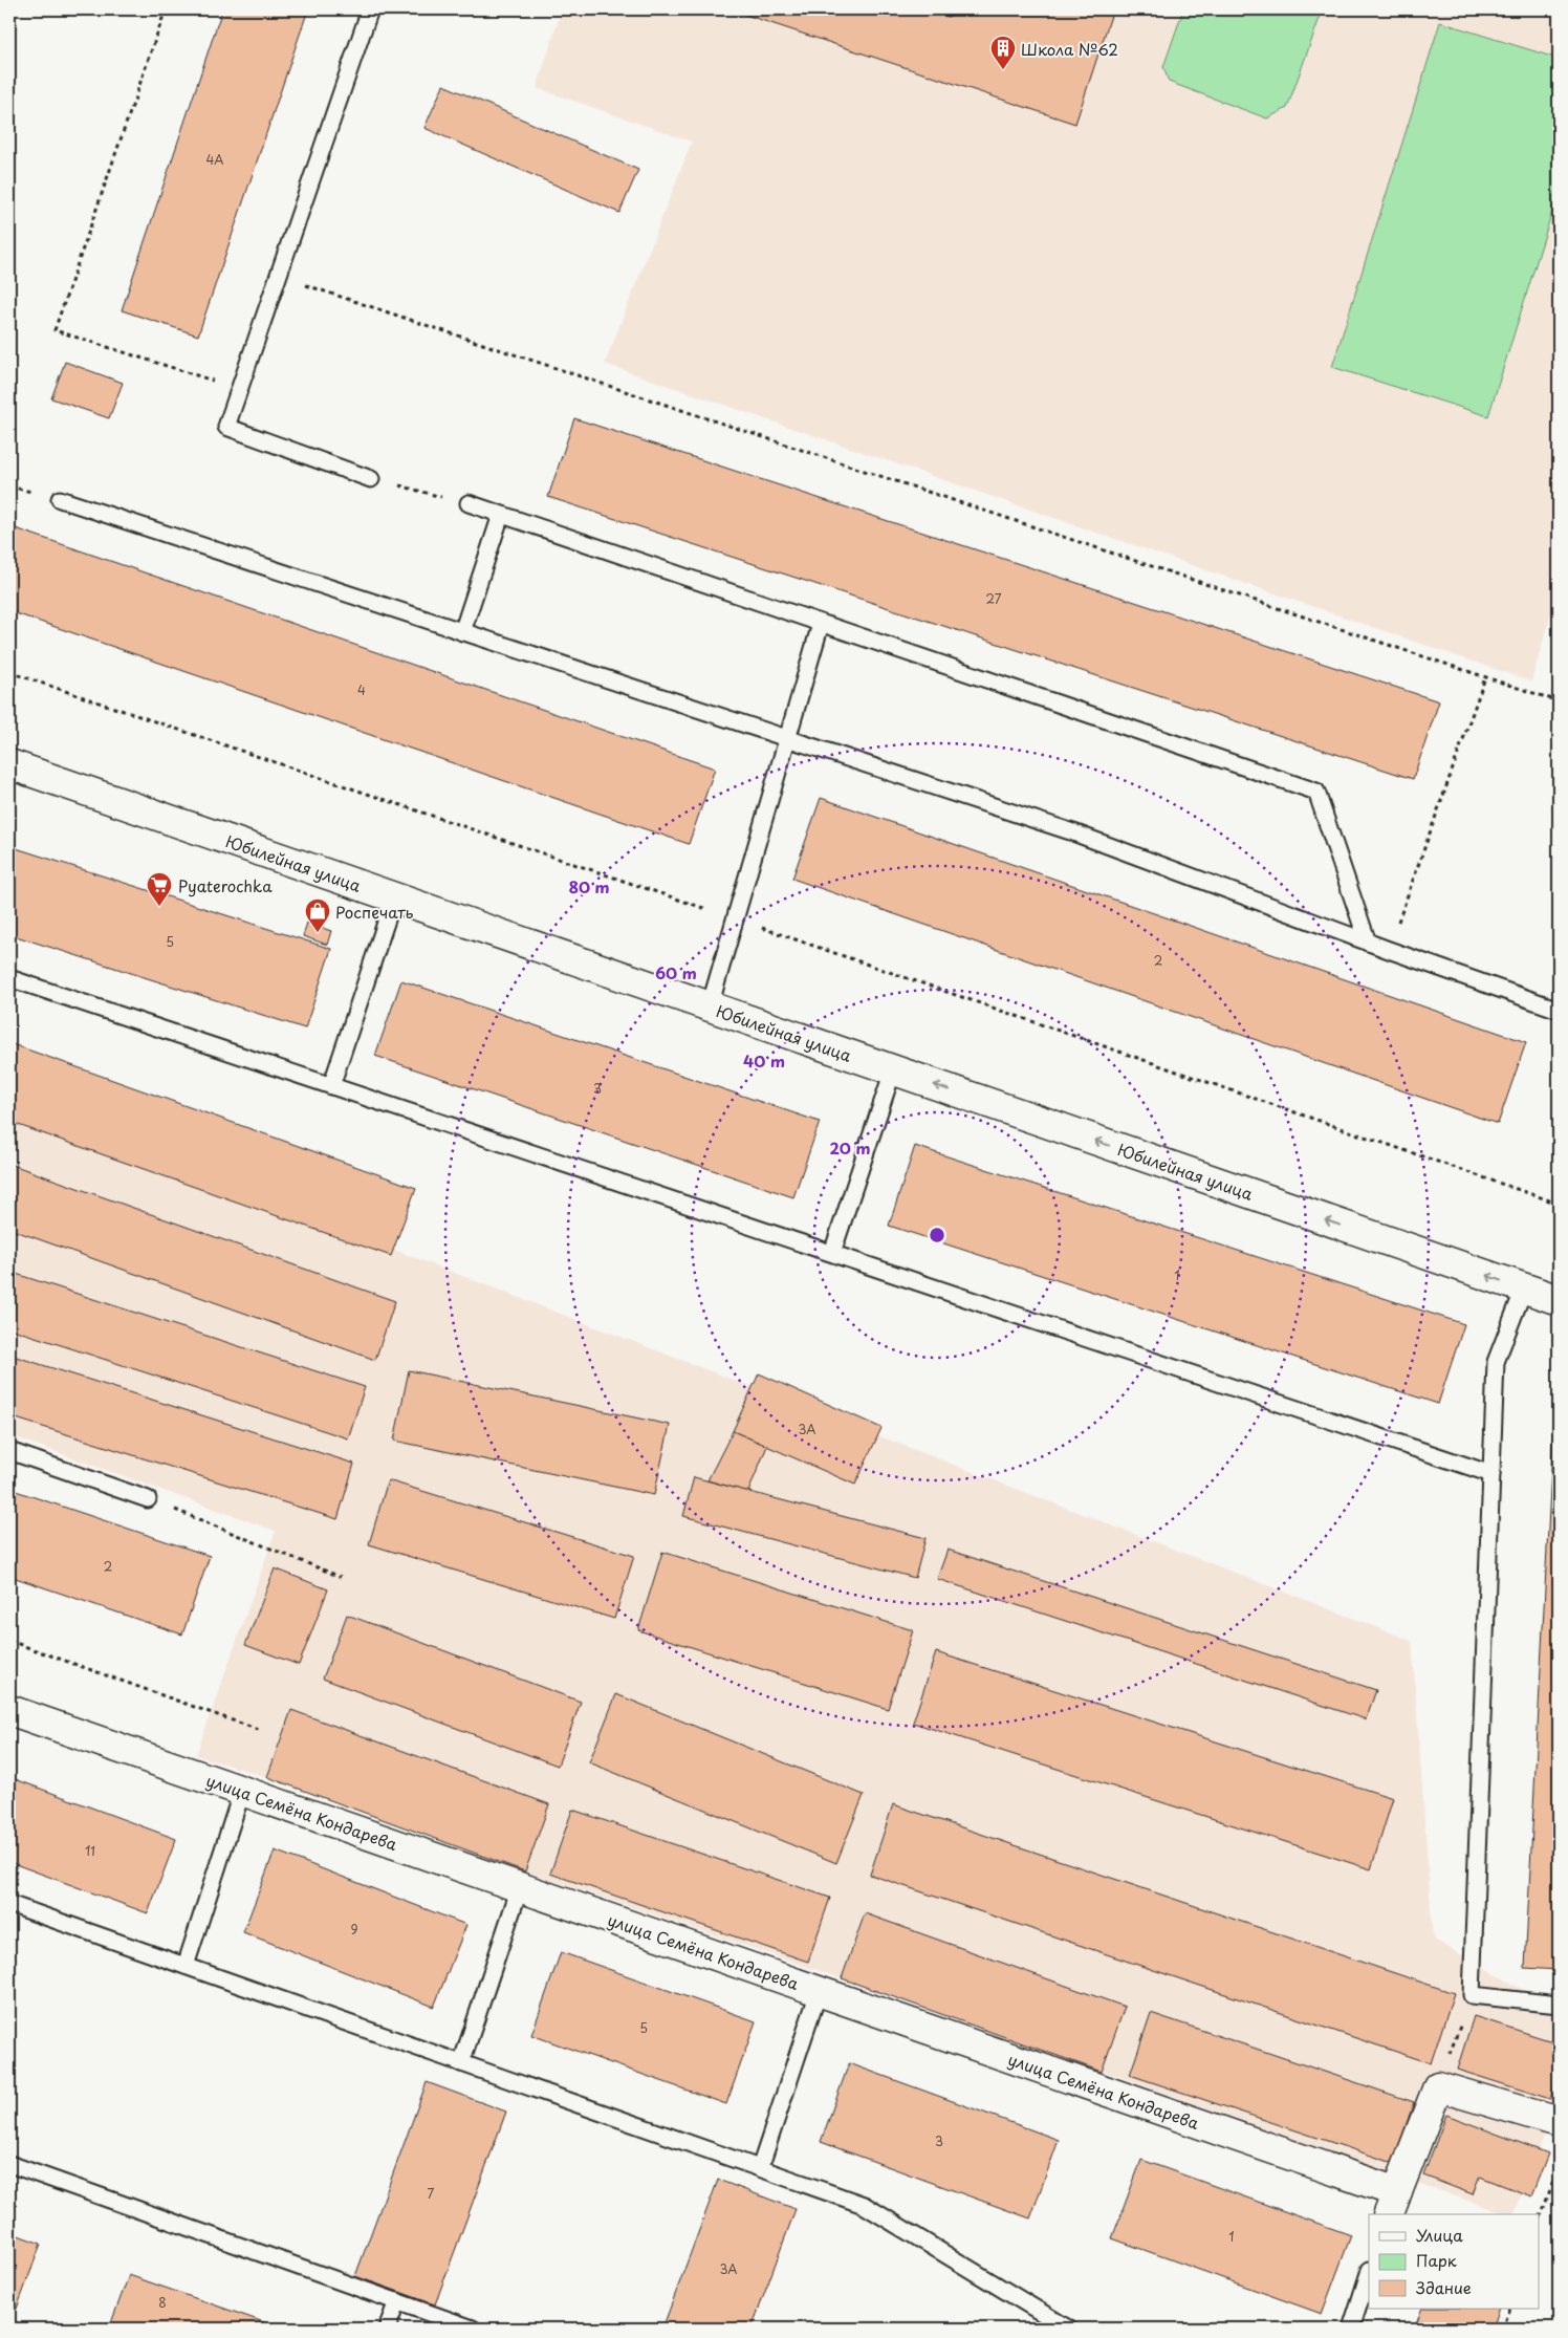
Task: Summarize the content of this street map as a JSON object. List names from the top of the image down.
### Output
{
  "streets": {
    "street": ["Юбилейная улица", "улица Семёна Кондарева"]
  },
  "one_way": ["Юбилейная улица"],
  "places": {
    "building": ["Школа №62"],
    "supermarket": ["Pyaterochka"],
    "shop": ["Роспечать"]
  },
  "house_numbers": [
    "4А",
    "27",
    "4",
    "5",
    "2",
    "3",
    "1",
    "3А",
    "2",
    "11",
    "9",
    "5",
    "3",
    "7",
    "1",
    "3А",
    "8"
  ],
  "legend": ["Улица", "Парк", "Здание"],
  "rings": [
    "80 m",
    "60 m",
    "40 m",
    "20 m"
  ]
}
